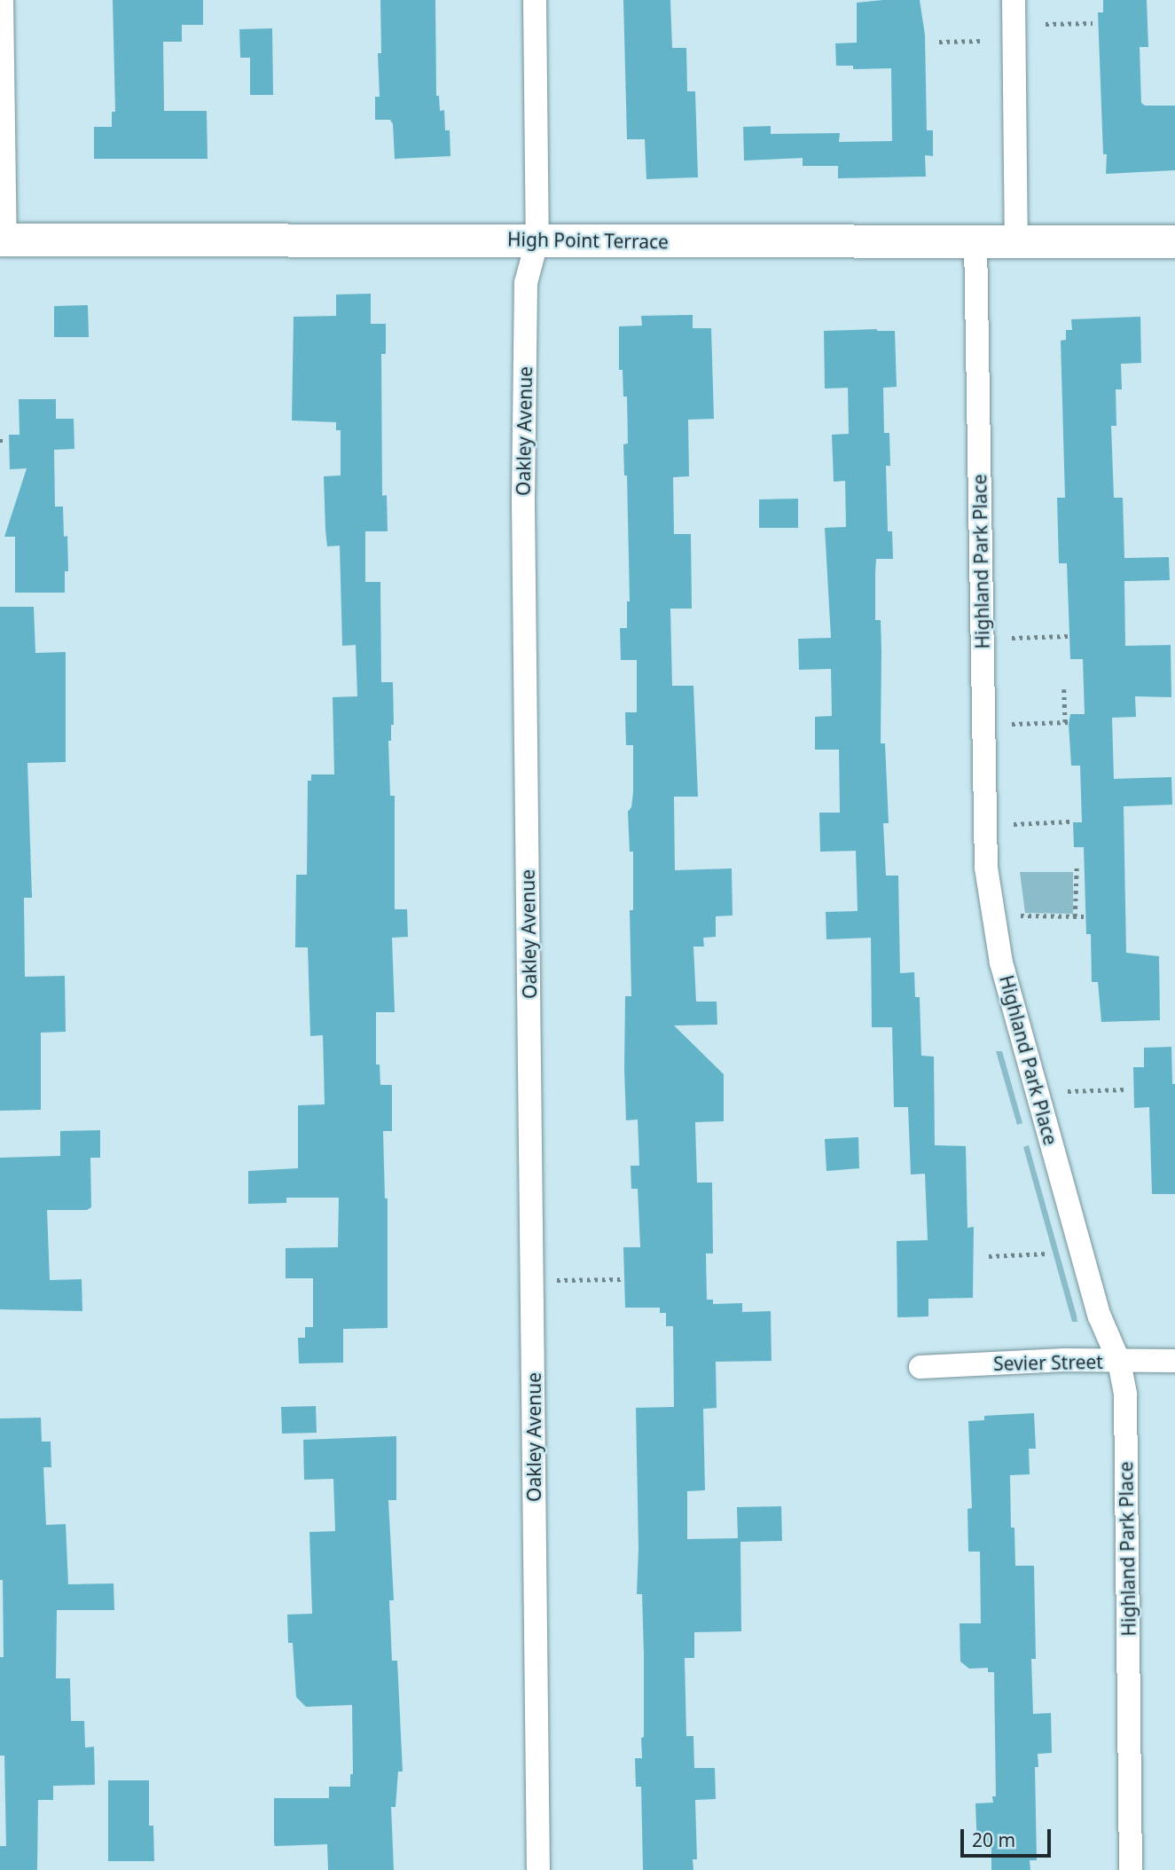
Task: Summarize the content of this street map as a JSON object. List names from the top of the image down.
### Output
{
  "streets": {
    "street": [
      "High Point Terrace",
      "Oakley Avenue",
      "Highland Park Place",
      "Sevier Street"
    ]
  },
  "crossings": [
    ["High Point Terrace", "Oakley Avenue"],
    ["High Point Terrace", "Highland Park Place"],
    ["Highland Park Place", "Sevier Street"]
  ],
  "scale_bar": "20 m"
}
